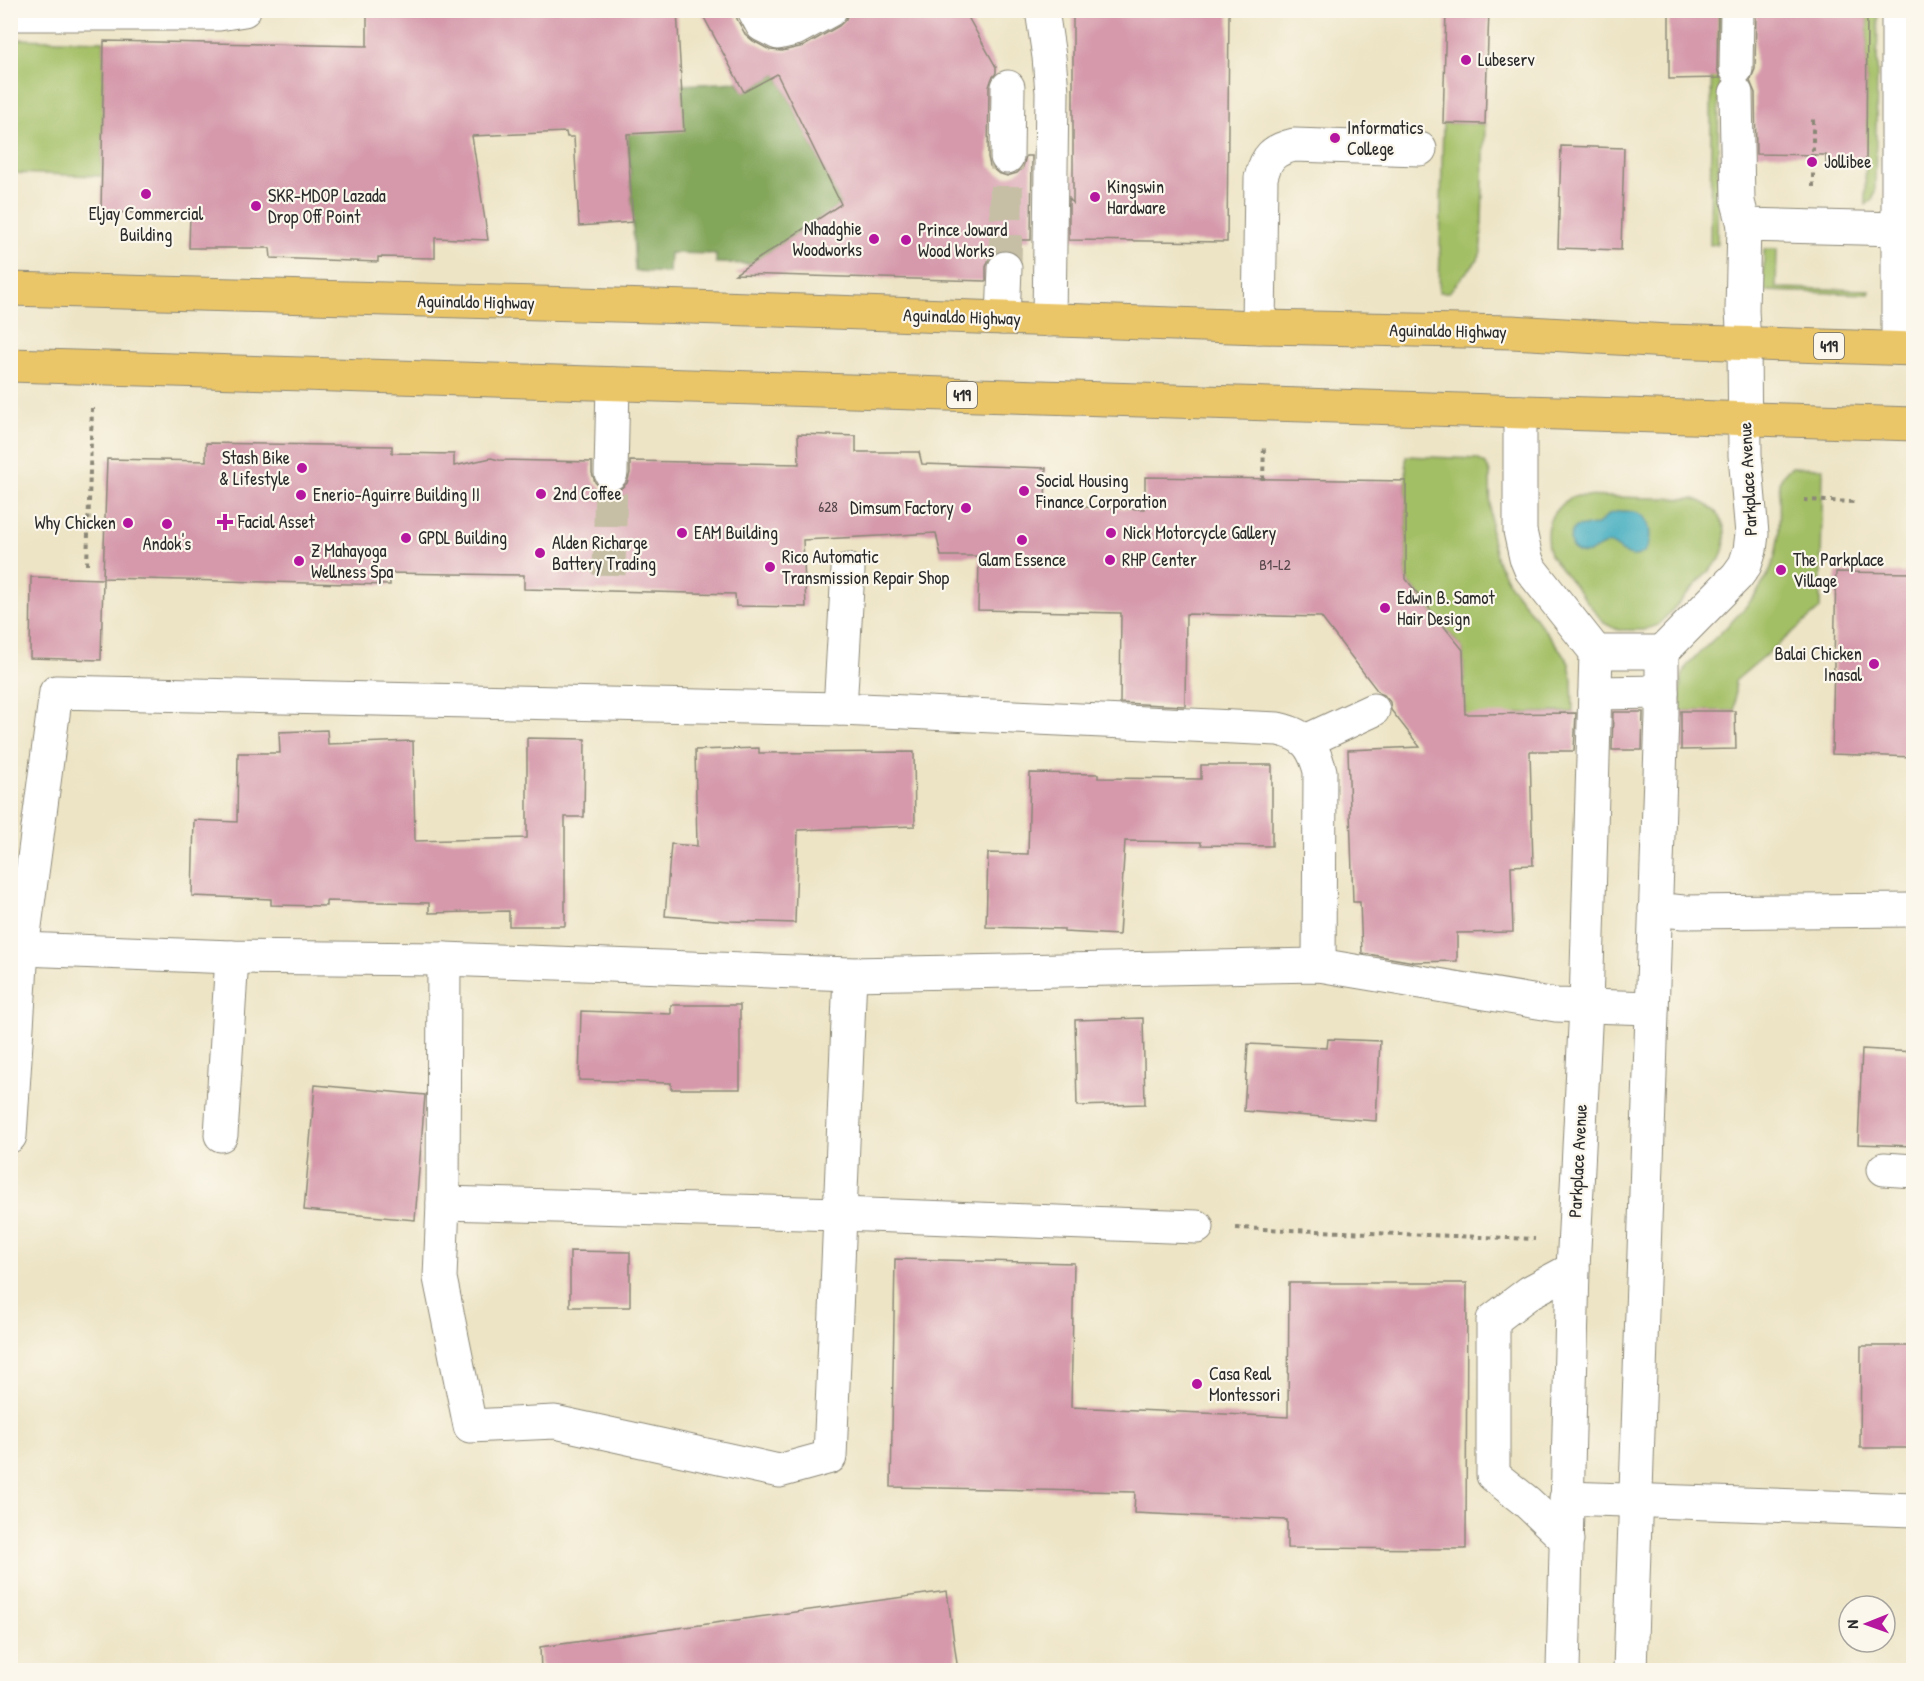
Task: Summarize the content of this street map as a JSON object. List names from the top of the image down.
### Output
{
  "streets": {
    "highway": ["Aguinaldo Highway", "419"],
    "street": ["Parkplace Avenue"]
  },
  "crossings": [
    ["Aguinaldo Highway", "Parkplace Avenue"],
    ["419", "Parkplace Avenue"]
  ],
  "places": {
    "other": [
      "Lubeserv",
      "Informatics College",
      "Jollibee",
      "Eljay Commercial Building",
      "Kingswin Hardware",
      "SKR-MDOP Lazada Drop Off Point",
      "Nhadghie Woodworks",
      "Prince Joward Wood Works",
      "Stash Bike & Lifestyle",
      "Social Housing Finance Corporation",
      "2nd Coffee",
      "Enerio-Aguirre Building II",
      "Dimsum Factory",
      "Why Chicken",
      "Andok's",
      "EAM Building",
      "Nick Motorcycle Gallery",
      "GPDL Building",
      "Glam Essence",
      "Alden Richarge Battery Trading",
      "RHP Center",
      "Z Mahayoga Wellness Spa",
      "Rico Automatic Transmission Repair Shop",
      "The Parkplace Village",
      "Edwin B. Samot Hair Design",
      "Balai Chicken Inasal",
      "Casa Real Montessori"
    ],
    "health": ["Facial Asset"]
  },
  "house_numbers": ["628", "B1-L2"],
  "north": "left"
}
